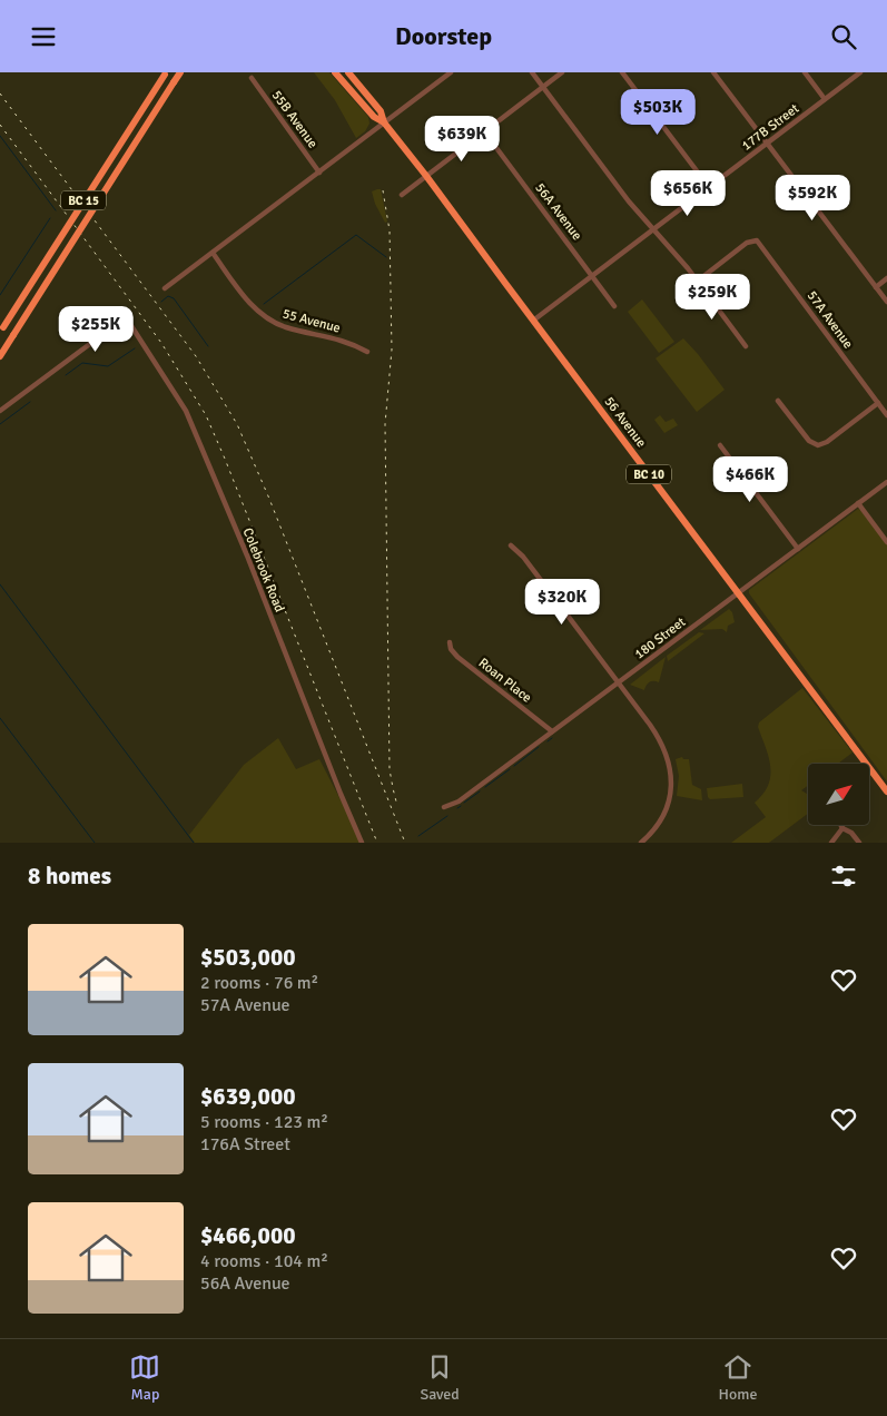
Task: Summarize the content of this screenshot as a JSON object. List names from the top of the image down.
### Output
{
  "streets": {
    "highway": ["BC 15", "56 Avenue", "BC 10"],
    "street": [
      "55B Avenue",
      "177B Street",
      "56A Avenue",
      "57A Avenue",
      "55 Avenue",
      "Colebrook Road",
      "180 Street",
      "Roan Place"
    ]
  },
  "crossings": [
    ["177B Street", "56A Avenue"],
    ["177B Street", "56 Avenue"],
    ["56 Avenue", "180 Street"],
    ["180 Street", "Roan Place"]
  ],
  "north": "top right",
  "page": {
    "header": "Doorstep",
    "price": [
      "$503K",
      "$639K",
      "$656K",
      "$592K",
      "$259K",
      "$255K",
      "$466K",
      "$320K"
    ],
    "heading": "8 homes",
    "list": [
      {
        "name": "$503,000",
        "note": "2 rooms · 76 m² · 57A Avenue"
      },
      {
        "name": "$639,000",
        "note": "5 rooms · 123 m² · 176A Street"
      },
      {
        "name": "$466,000",
        "note": "4 rooms · 104 m² · 56A Avenue"
      }
    ],
    "tabs": ["Map", "Saved", "Home"]
  }
}
